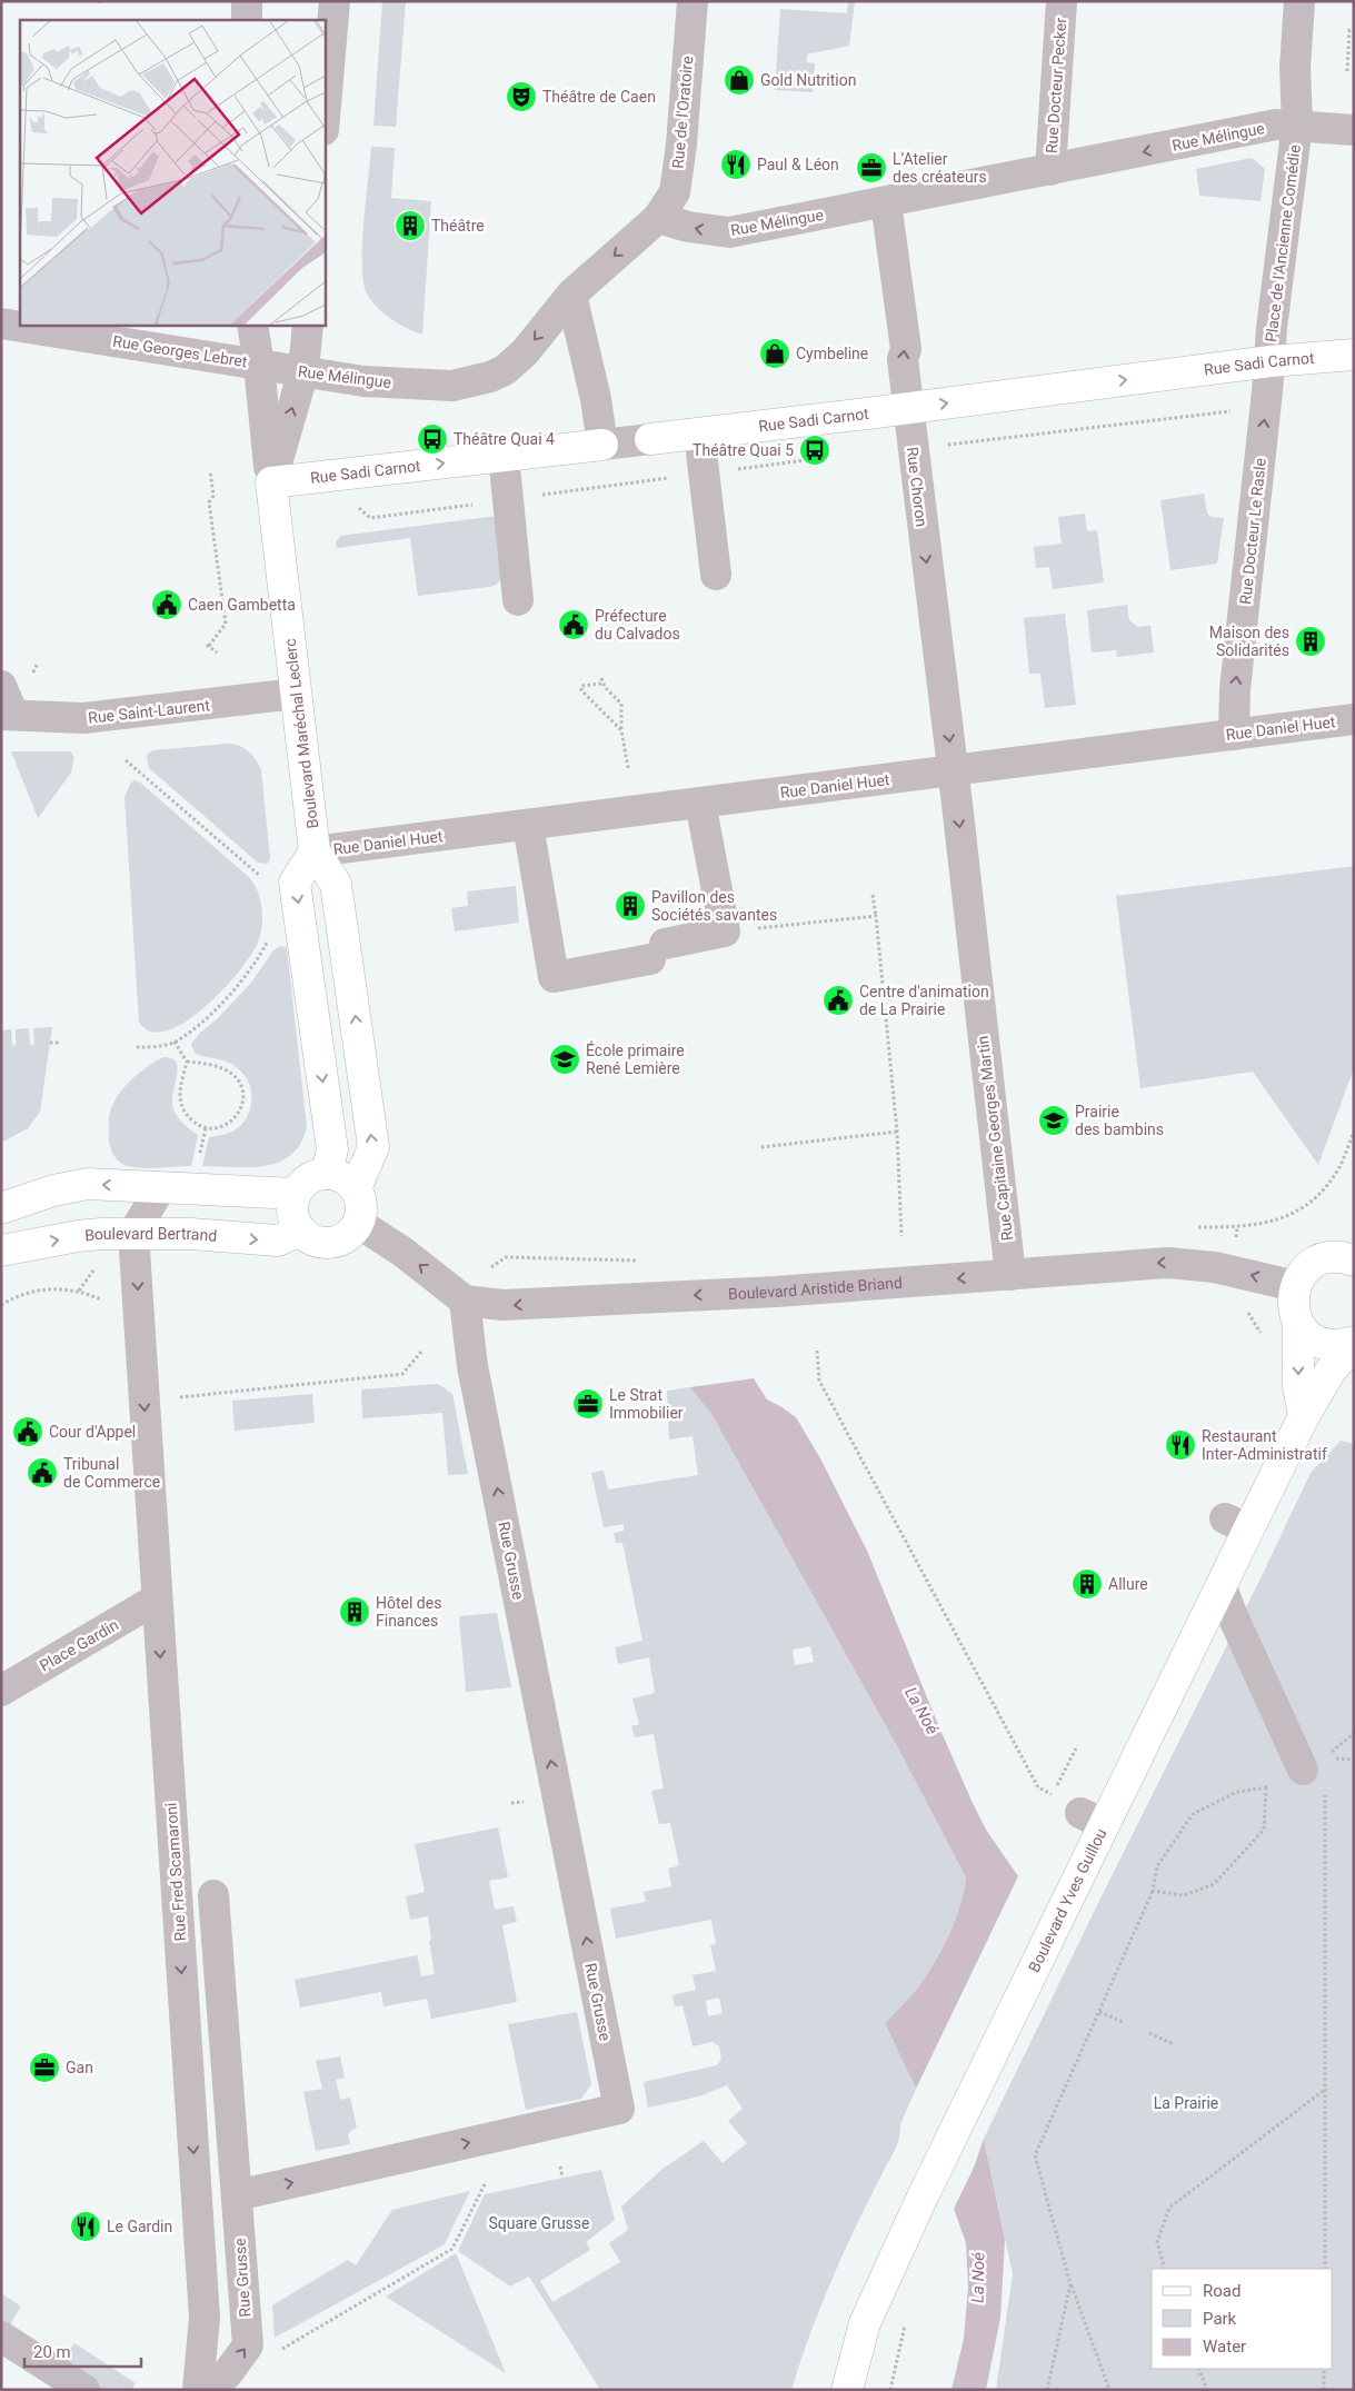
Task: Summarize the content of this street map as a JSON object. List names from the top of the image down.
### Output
{
  "streets": {
    "main road": [
      "Rue Sadi Carnot",
      "Boulevard Maréchal Leclerc",
      "Boulevard Bertrand",
      "Boulevard Yves Guillou"
    ],
    "street": [
      "Rue Docteur Pecker",
      "Rue de l'Oratoire",
      "Rue Mélingue",
      "Place de l'Ancienne Comédie",
      "Rue Georges Lebret",
      "Rue Choron",
      "Rue Docteur Le Rasle",
      "Rue Saint-Laurent",
      "Rue Daniel Huet",
      "Rue Capitaine Georges Martin",
      "Boulevard Aristide Briand",
      "Rue Grusse",
      "Place Gardin",
      "Rue Fred Scamaroni"
    ]
  },
  "crossings": [
    ["Rue Docteur Pecker", "Rue Mélingue"],
    ["Rue de l'Oratoire", "Rue Mélingue"],
    ["Rue Mélingue", "Place de l'Ancienne Comédie"],
    ["Rue Mélingue", "Rue Georges Lebret"],
    ["Rue Mélingue", "Rue Choron"],
    ["Rue Mélingue", "Boulevard Maréchal Leclerc"],
    ["Place de l'Ancienne Comédie", "Rue Sadi Carnot"],
    ["Place de l'Ancienne Comédie", "Rue Docteur Le Rasle"],
    ["Rue Georges Lebret", "Boulevard Maréchal Leclerc"],
    ["Rue Sadi Carnot", "Rue Choron"],
    ["Rue Sadi Carnot", "Rue Docteur Le Rasle"],
    ["Rue Sadi Carnot", "Boulevard Maréchal Leclerc"],
    ["Rue Choron", "Rue Daniel Huet"],
    ["Rue Choron", "Rue Capitaine Georges Martin"],
    ["Rue Docteur Le Rasle", "Rue Daniel Huet"],
    ["Rue Saint-Laurent", "Boulevard Maréchal Leclerc"],
    ["Rue Daniel Huet", "Boulevard Maréchal Leclerc"],
    ["Rue Daniel Huet", "Rue Capitaine Georges Martin"],
    ["Boulevard Maréchal Leclerc", "Boulevard Bertrand"],
    ["Rue Capitaine Georges Martin", "Boulevard Aristide Briand"],
    ["Boulevard Bertrand", "Rue Fred Scamaroni"],
    ["Boulevard Aristide Briand", "Rue Grusse"],
    ["Place Gardin", "Rue Fred Scamaroni"]
  ],
  "one_way": [
    "Rue Mélingue",
    "Rue Sadi Carnot",
    "Rue Docteur Le Rasle",
    "Rue Capitaine Georges Martin",
    "Boulevard Aristide Briand",
    "Rue Fred Scamaroni"
  ],
  "water": ["La Noé"],
  "parks": ["La Prairie", "Square Grusse"],
  "places": {
    "shop": ["Gold Nutrition", "Cymbeline"],
    "theatre": ["Théâtre de Caen"],
    "restaurant": ["Paul & Léon", "Restaurant Inter-Administratif", "Le Gardin"],
    "office": ["L’Atelier des créateurs", "Le Strat Immobilier", "Gan"],
    "building": [
      "Théâtre",
      "Maison des Solidarités",
      "Pavillon des Sociétés savantes",
      "Allure",
      "Hôtel des Finances"
    ],
    "bus stop": ["Théâtre Quai 4", "Théâtre Quai 5"],
    "public building": [
      "Caen Gambetta",
      "Préfecture du Calvados",
      "Centre d'animation de La Prairie",
      "Cour d'Appel",
      "Tribunal de Commerce"
    ],
    "school or university": ["École primaire René Lemière", "Prairie des bambins"]
  },
  "legend": ["Road", "Park", "Water"],
  "scale_bar": "20 m"
}
